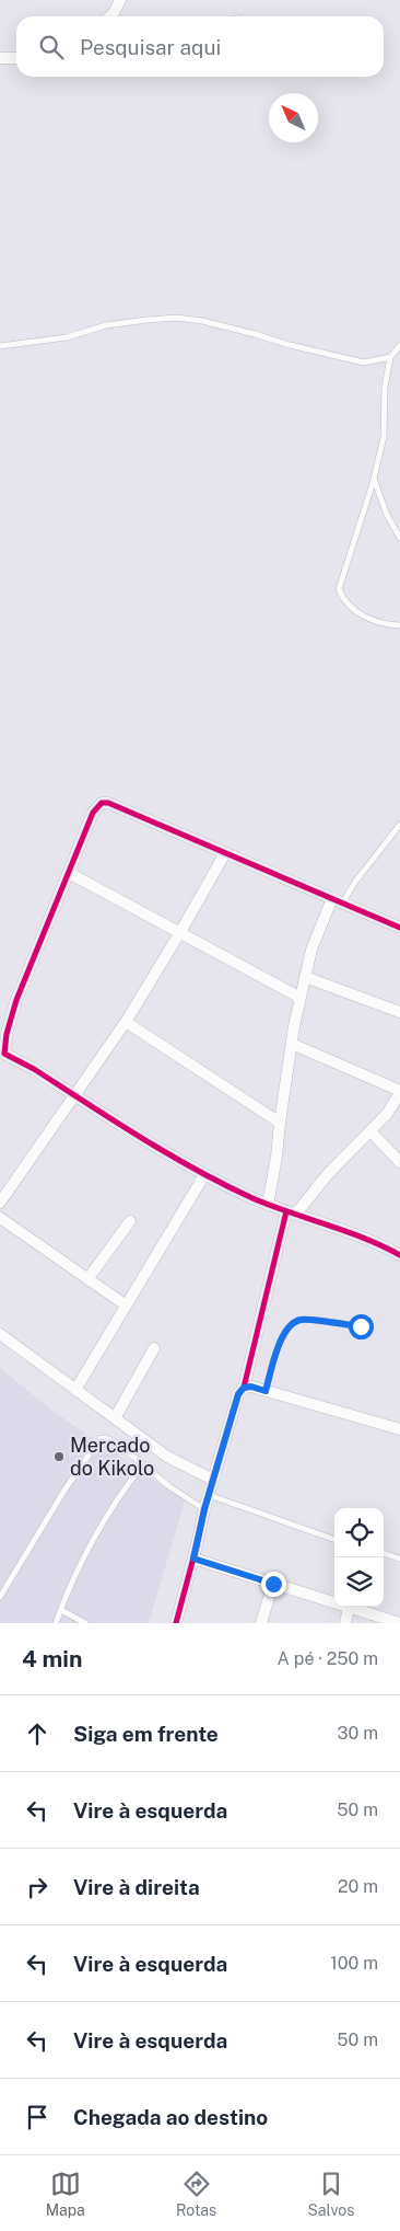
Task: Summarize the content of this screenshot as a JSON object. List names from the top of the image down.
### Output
{
  "places": ["Mercado do Kikolo"],
  "north": "top left",
  "page": {
    "search": "Pesquisar aqui",
    "heading": ["4 min", "A pé · 250 m"],
    "list": [
      ["Siga em frente", "30 m"],
      ["Vire à esquerda", "50 m"],
      ["Vire à direita", "20 m"],
      ["Vire à esquerda", "100 m"],
      ["Vire à esquerda", "50 m"],
      "Chegada ao destino"
    ],
    "nav": ["Mapa", "Rotas", "Salvos"]
  }
}
